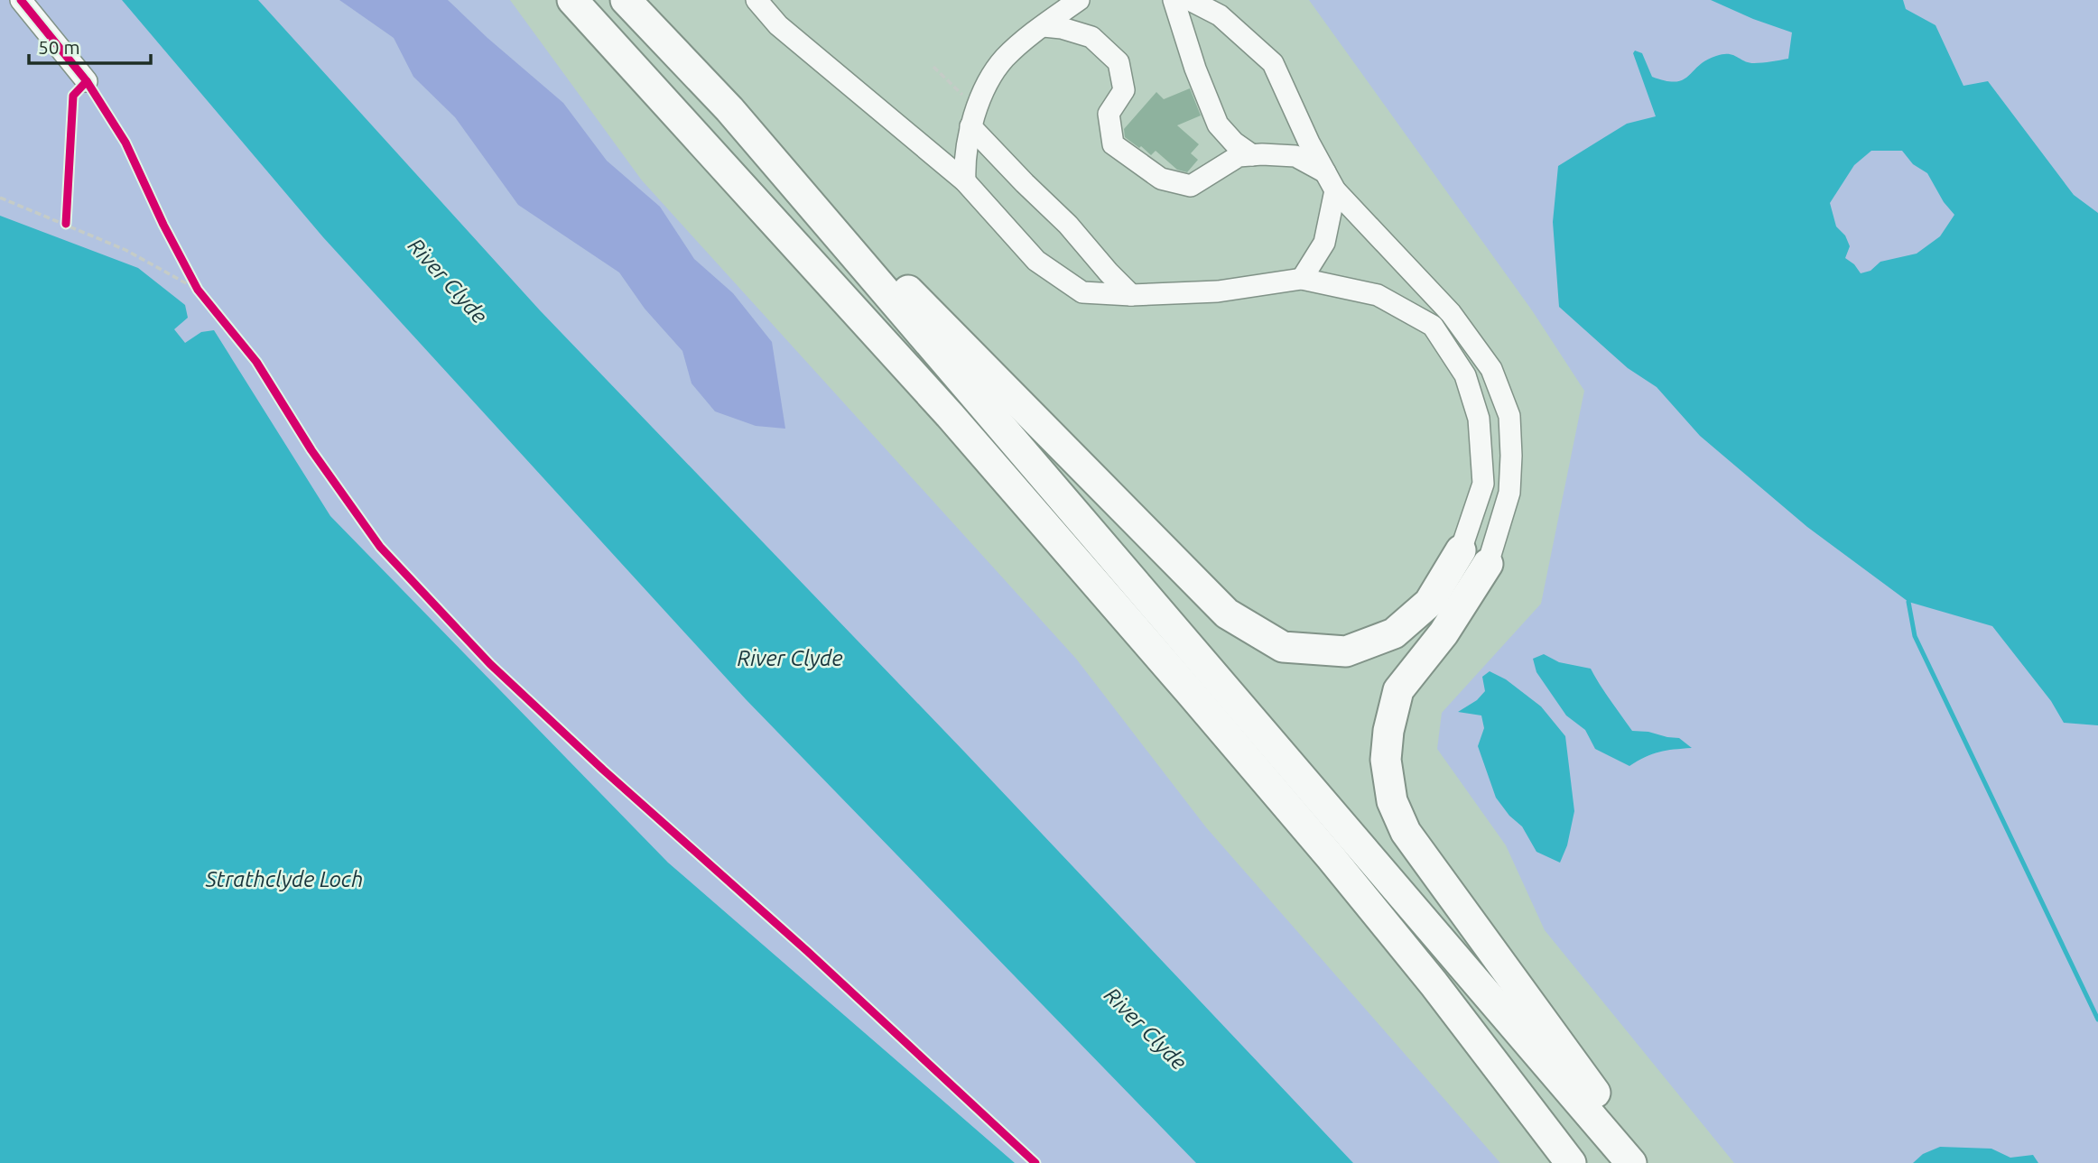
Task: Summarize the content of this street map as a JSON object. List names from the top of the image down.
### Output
{
  "water": ["River Clyde", "Strathclyde Loch"],
  "scale_bar": "50 m"
}
